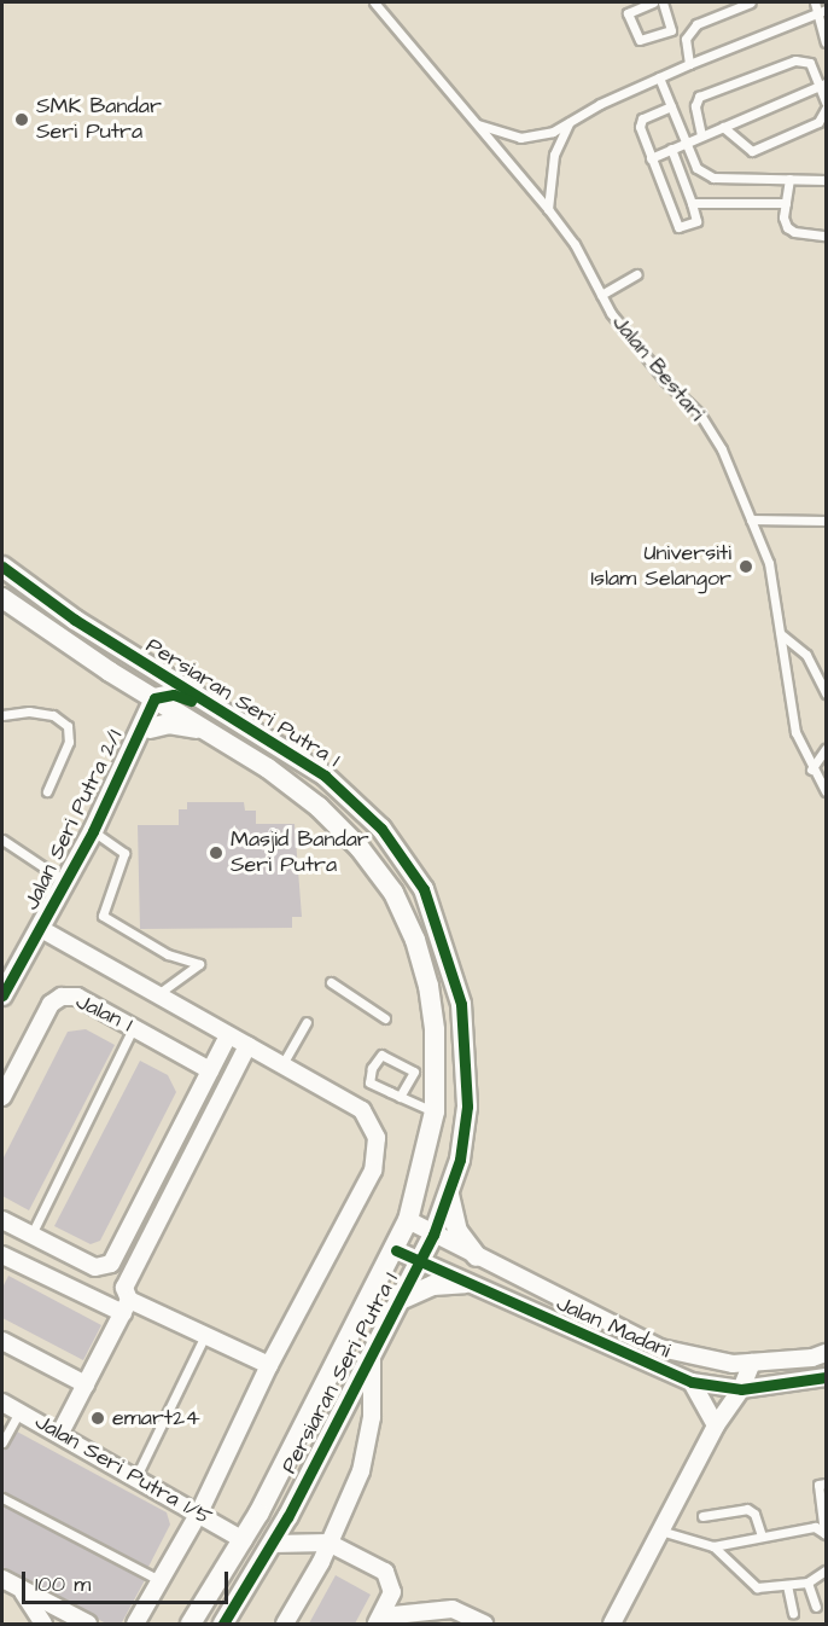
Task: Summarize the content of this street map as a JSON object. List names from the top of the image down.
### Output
{
  "streets": {
    "street": [
      "Persiaran Seri Putra 1",
      "Jalan Seri Putra 2/1",
      "Jalan 1",
      "Jalan Madani",
      "Jalan Seri Putra 1/5"
    ],
    "lane": ["Jalan Bestari"]
  },
  "crossings": [
    ["Persiaran Seri Putra 1", "Jalan Seri Putra 2/1"],
    ["Persiaran Seri Putra 1", "Jalan Madani"],
    ["Persiaran Seri Putra 1", "Jalan Seri Putra 1/5"]
  ],
  "places": [
    "SMK Bandar Seri Putra",
    "Universiti Islam Selangor",
    "Masjid Bandar Seri Putra",
    "emart24"
  ],
  "scale_bar": "100 m"
}
